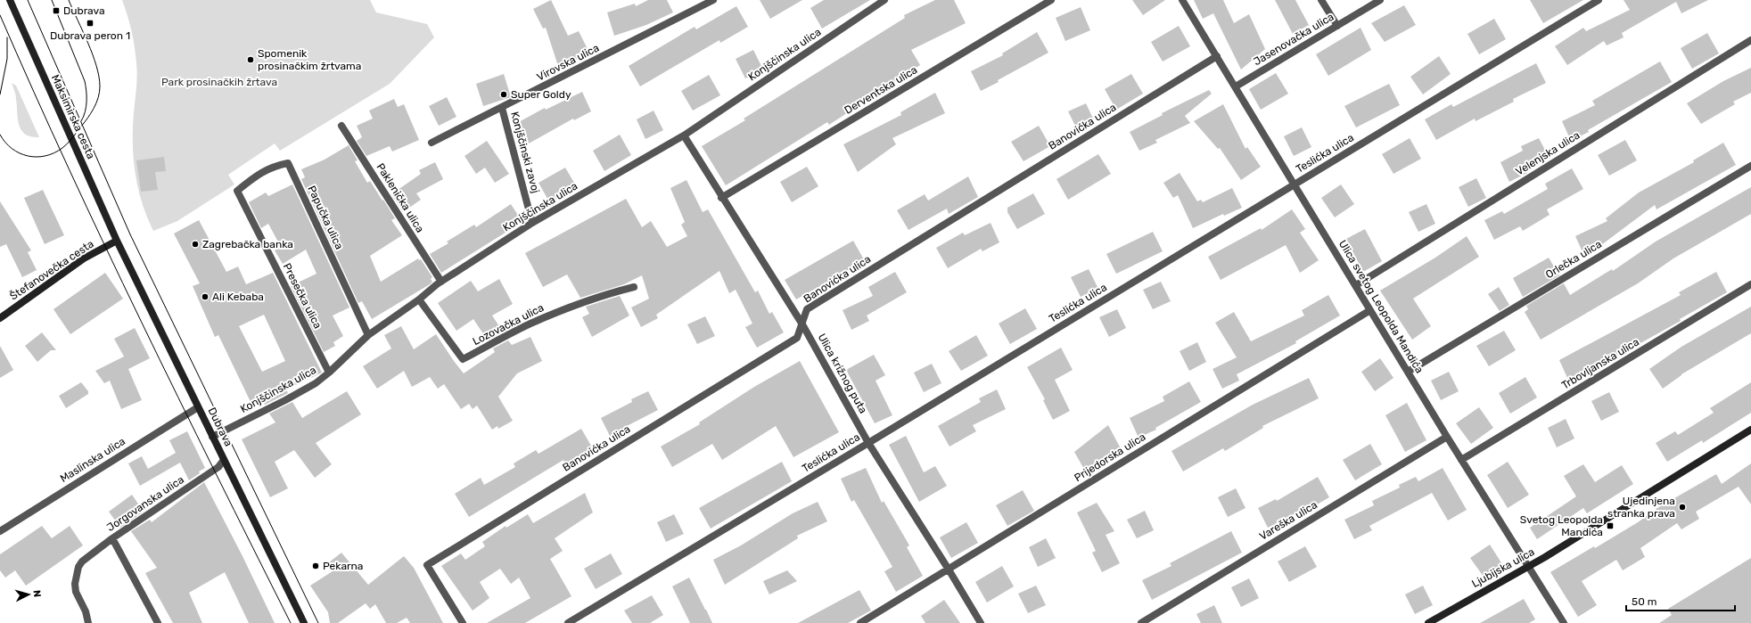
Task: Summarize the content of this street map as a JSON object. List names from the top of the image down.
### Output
{
  "streets": {
    "main road": [
      "Maksimirska cesta",
      "Štefanovečka cesta",
      "Dubrava",
      "Ljubijska ulica"
    ],
    "street": [
      "Jasenovačka ulica",
      "Konjščinska ulica",
      "Virovska ulica",
      "Derventska ulica",
      "Banovićka ulica",
      "Konjščinski zavoj",
      "Teslićka ulica",
      "Velenjska ulica",
      "Paklenička ulica",
      "Papučka ulica",
      "Orlečka ulica",
      "Presečka ulica",
      "Ulica svetog Leopolda Mandića",
      "Lozovačka ulica",
      "Trbovljanska ulica",
      "Ulica križnog puta",
      "Prijedorska ulica",
      "Maslinska ulica",
      "Jorgovanska ulica",
      "Vareška ulica"
    ]
  },
  "crossings": [
    ["Jasenovačka ulica", "Ulica svetog Leopolda Mandića"],
    ["Konjščinska ulica", "Konjščinski zavoj"],
    ["Konjščinska ulica", "Paklenička ulica"],
    ["Konjščinska ulica", "Papučka ulica"],
    ["Konjščinska ulica", "Presečka ulica"],
    ["Konjščinska ulica", "Lozovačka ulica"],
    ["Konjščinska ulica", "Ulica križnog puta"],
    ["Konjščinska ulica", "Dubrava"],
    ["Virovska ulica", "Konjščinski zavoj"],
    ["Derventska ulica", "Ulica križnog puta"],
    ["Maksimirska cesta", "Štefanovečka cesta"],
    ["Maksimirska cesta", "Dubrava"],
    ["Banovićka ulica", "Ulica svetog Leopolda Mandića"],
    ["Banovićka ulica", "Ulica križnog puta"],
    ["Teslićka ulica", "Ulica svetog Leopolda Mandića"],
    ["Teslićka ulica", "Ulica križnog puta"],
    ["Velenjska ulica", "Ulica svetog Leopolda Mandića"],
    ["Papučka ulica", "Presečka ulica"],
    ["Orlečka ulica", "Ulica svetog Leopolda Mandića"],
    ["Štefanovečka cesta", "Dubrava"],
    ["Ulica svetog Leopolda Mandića", "Trbovljanska ulica"],
    ["Ulica svetog Leopolda Mandića", "Prijedorska ulica"],
    ["Ulica svetog Leopolda Mandića", "Vareška ulica"],
    ["Ulica svetog Leopolda Mandića", "Ljubijska ulica"],
    ["Ulica križnog puta", "Prijedorska ulica"],
    ["Dubrava", "Maslinska ulica"],
    ["Dubrava", "Jorgovanska ulica"]
  ],
  "parks": ["Park prosinačkih žrtava"],
  "places": {
    "transit": ["Dubrava", "Dubrava peron 1", "Svetog Leopolda Mandića"],
    "other": [
      "Spomenik prosinačkim žrtvama",
      "Super Goldy",
      "Zagrebačka banka",
      "Ali Kebaba",
      "Ujedinjena stranka prava",
      "Pekarna"
    ]
  },
  "scale_bar": "50 m",
  "north": "right"
}
